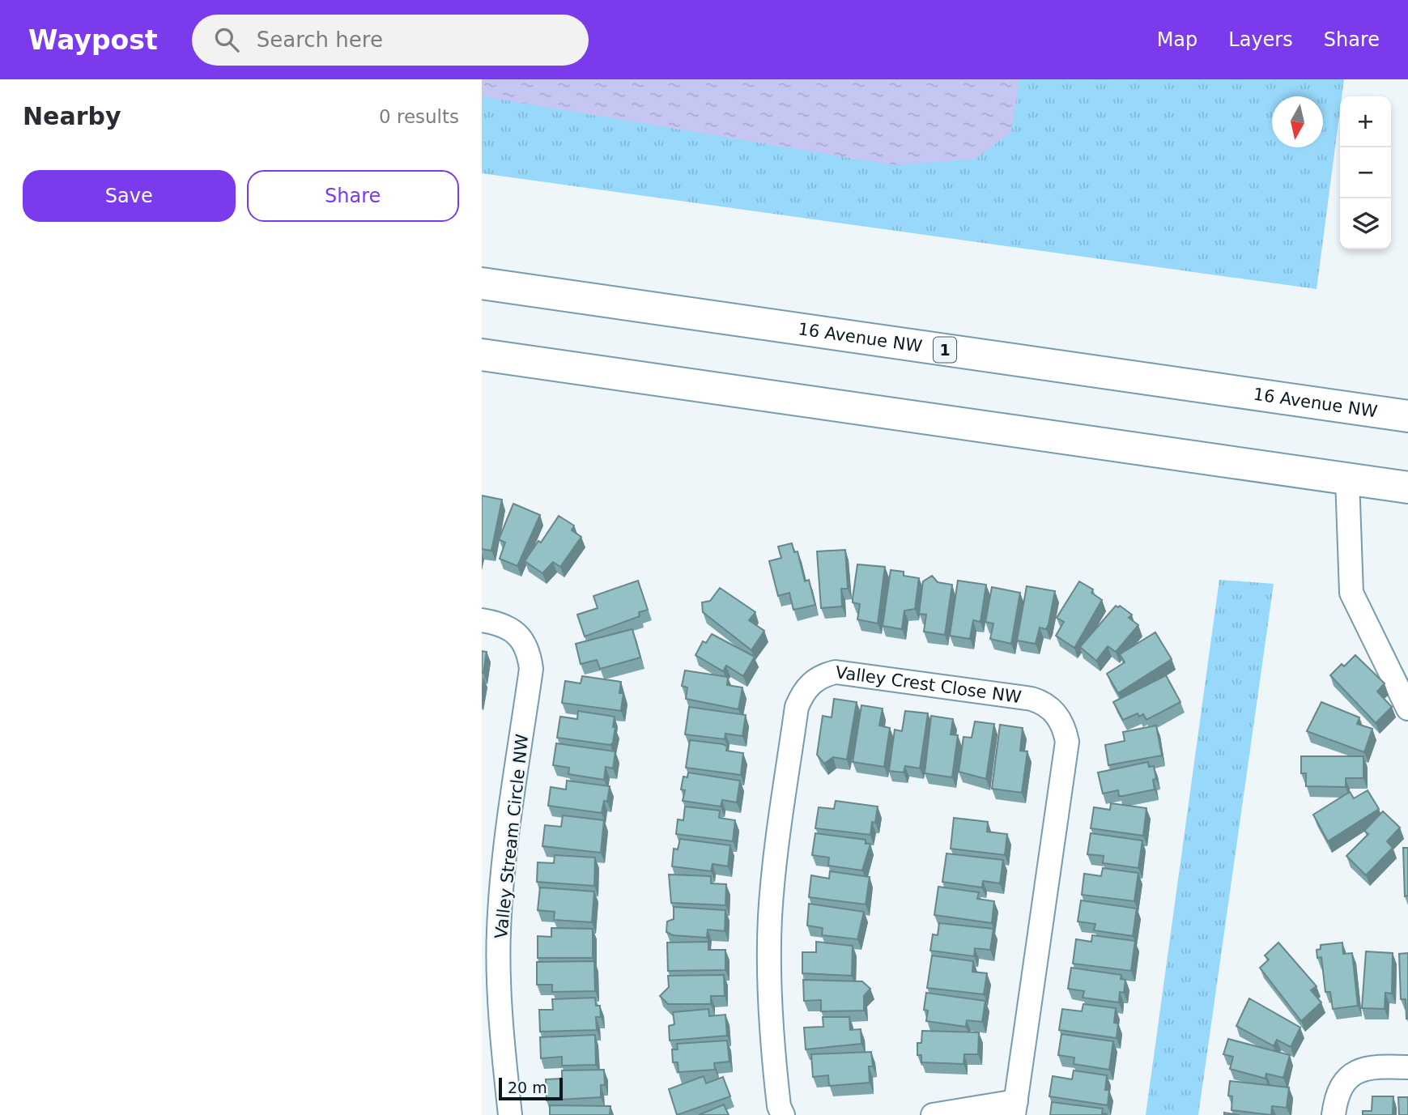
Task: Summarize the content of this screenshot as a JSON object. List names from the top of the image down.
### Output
{
  "streets": {
    "highway": ["16 Avenue NW", "1"],
    "street": ["Valley Crest Close NW", "Valley Stream Circle NW"]
  },
  "scale_bar": "20 m",
  "north": "bottom",
  "page": {
    "header": "Waypost",
    "search": "Search here",
    "nav": ["Map", "Layers", "Share"],
    "heading": ["Nearby", "0 results"],
    "map_buttons": ["+", "−"],
    "buttons": ["Save", "Share"],
    "scale": "20 m"
  }
}
